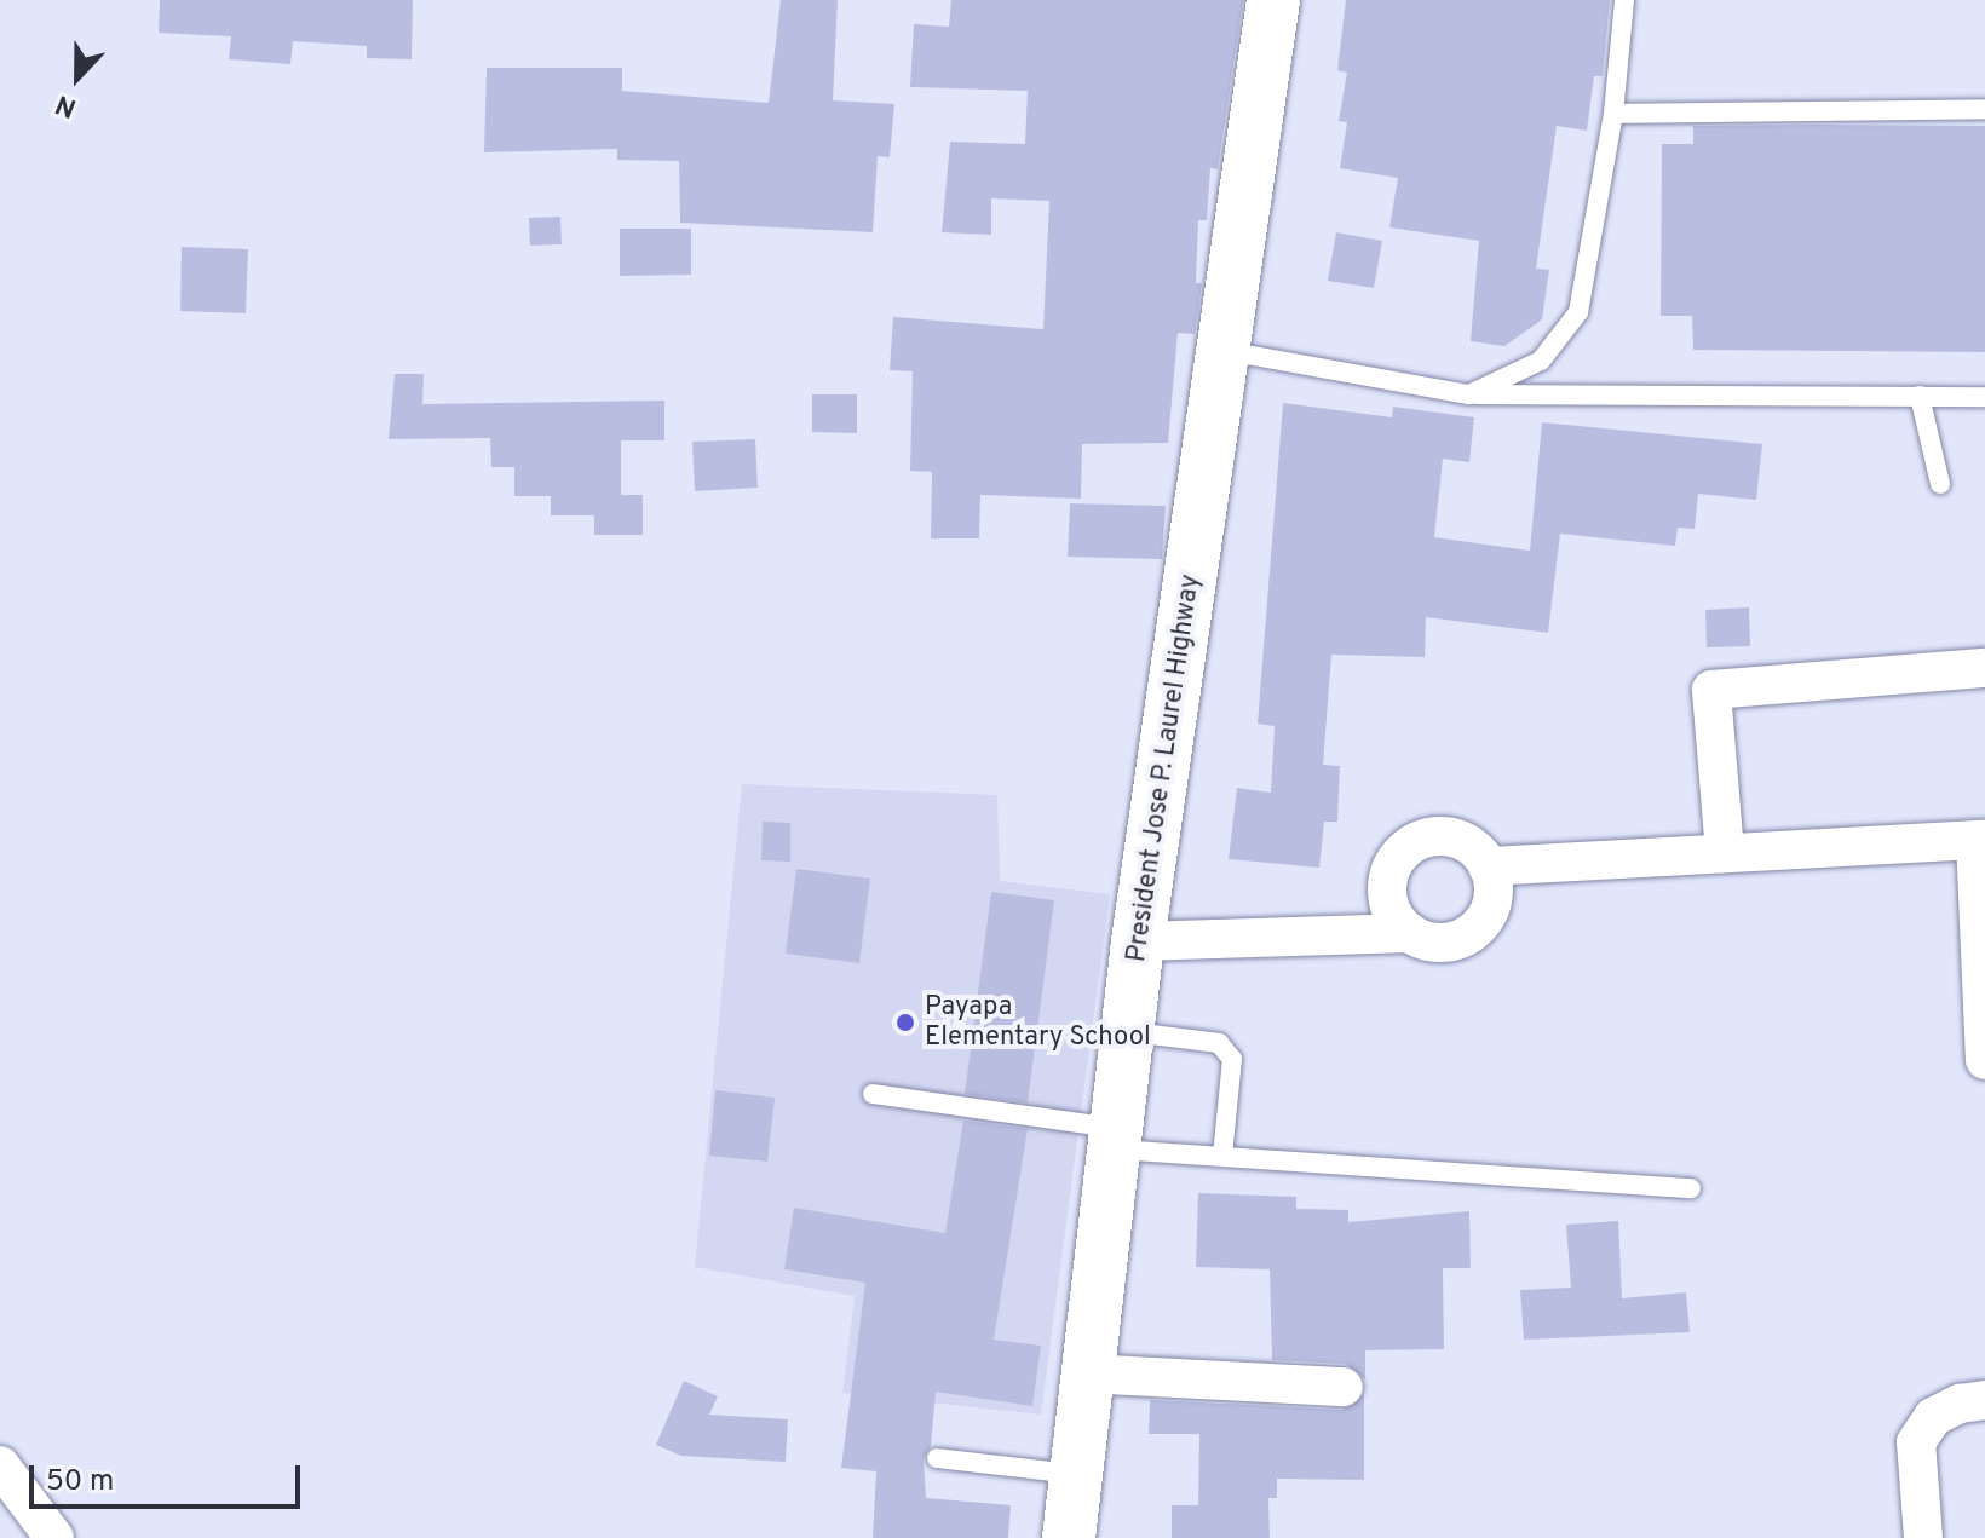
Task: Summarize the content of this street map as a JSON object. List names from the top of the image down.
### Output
{
  "streets": {
    "highway": ["President Jose P. Laurel Highway"]
  },
  "places": ["Payapa Elementary School"],
  "scale_bar": "50 m",
  "north": "bottom"
}
